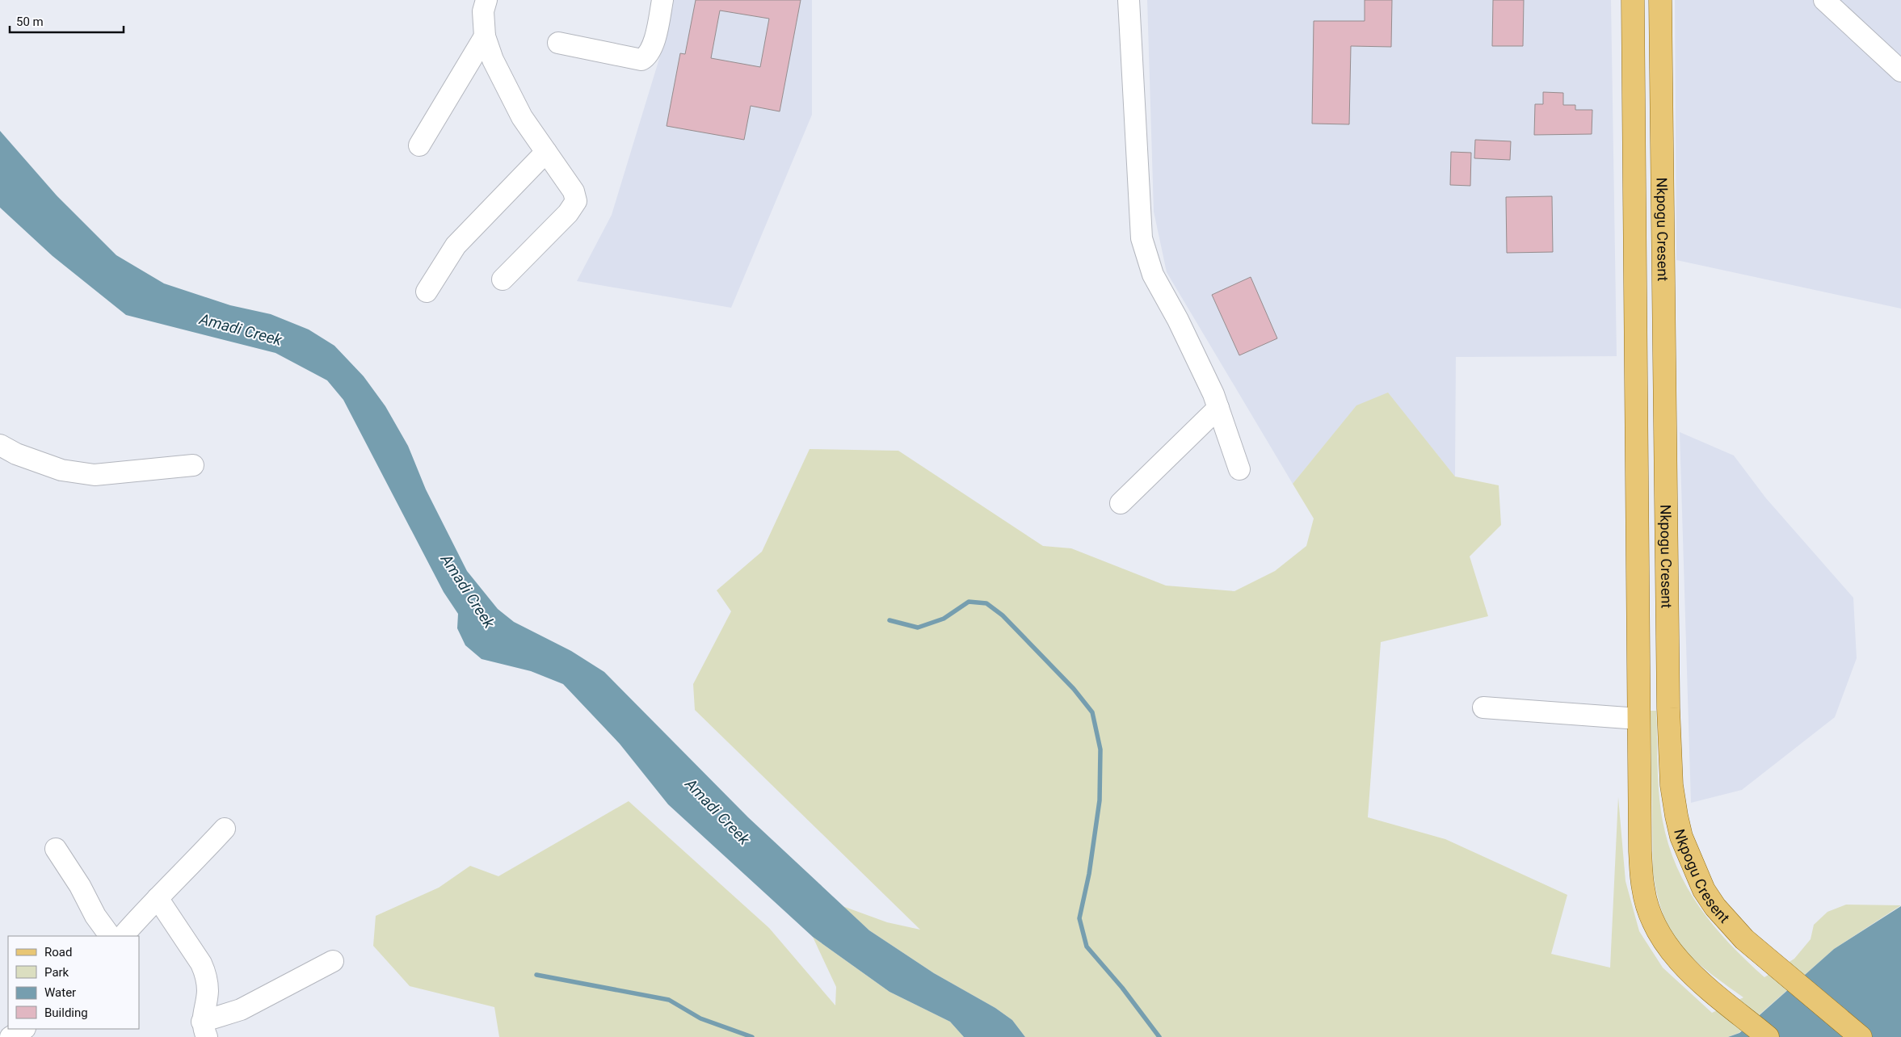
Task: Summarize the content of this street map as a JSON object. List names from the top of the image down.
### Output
{
  "streets": {
    "main road": ["Nkpogu Cresent"]
  },
  "water": ["Amadi Creek"],
  "legend": [
    "Road",
    "Park",
    "Water",
    "Building"
  ],
  "scale_bar": "50 m"
}
